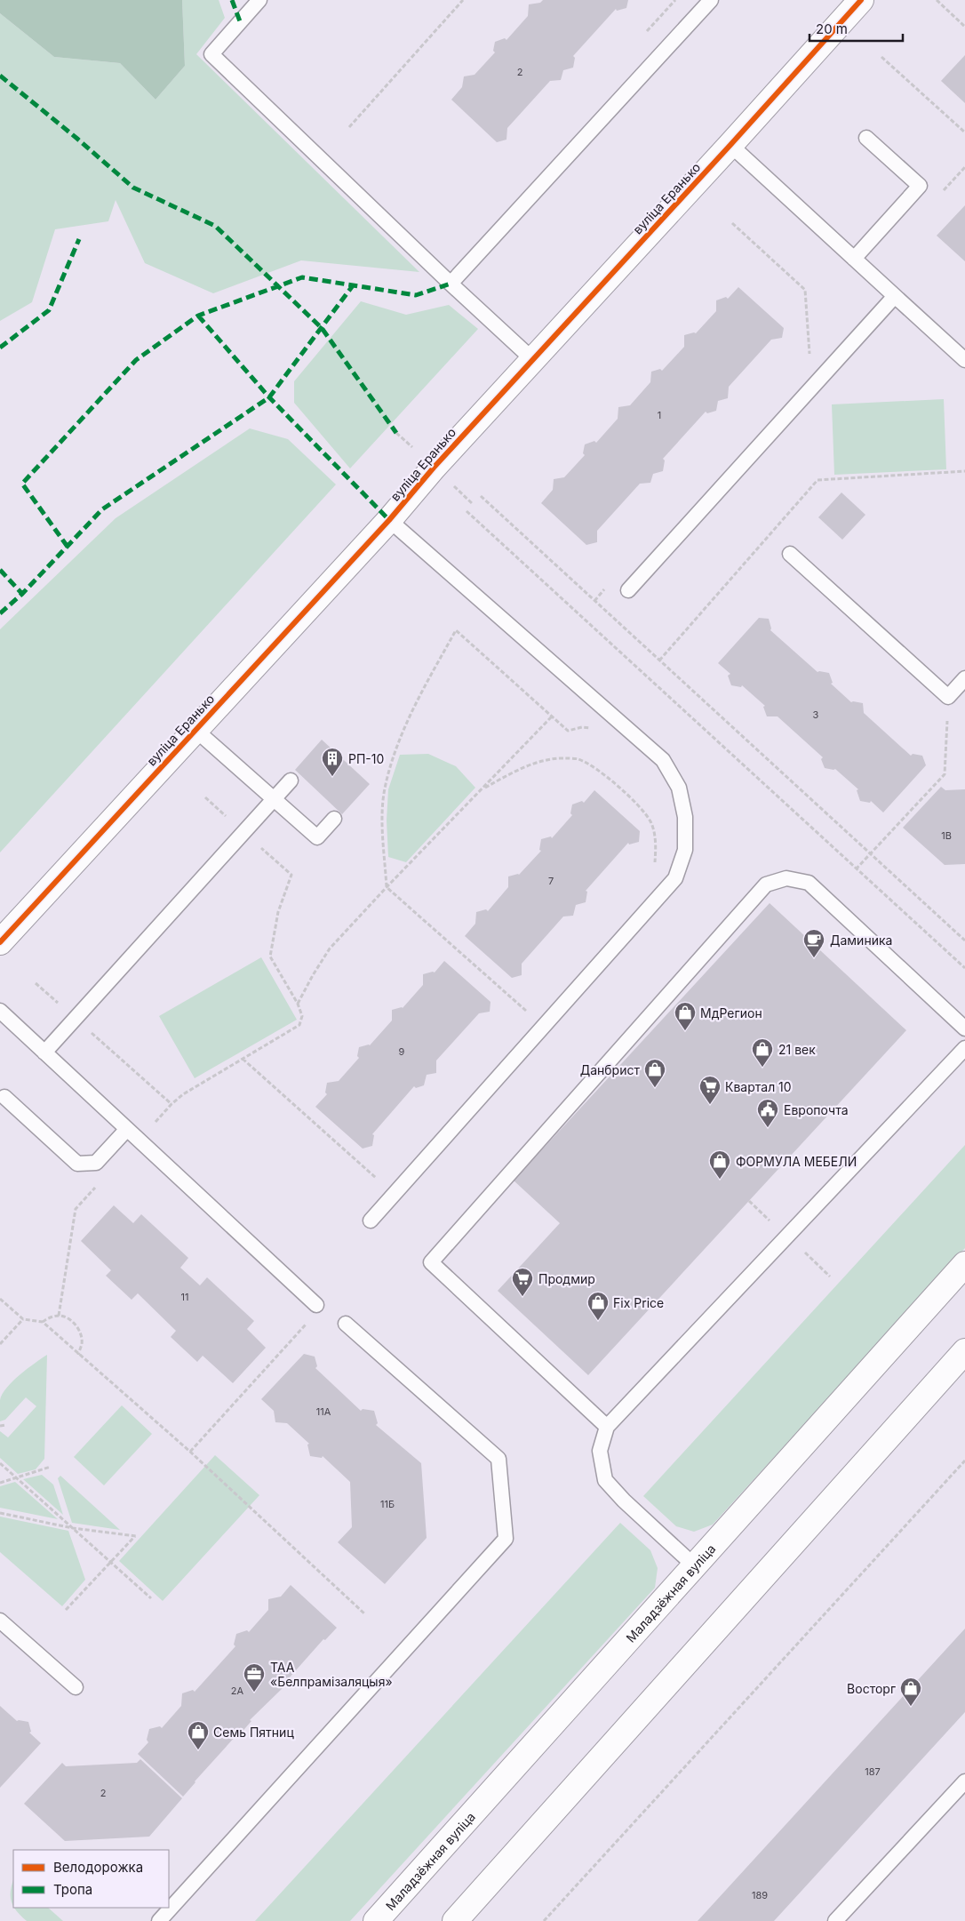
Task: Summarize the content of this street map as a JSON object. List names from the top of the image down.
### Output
{
  "streets": {
    "main road": ["вуліца Еранько", "Маладзёжная вуліца"]
  },
  "places": {
    "building": ["РП-10"],
    "cafe": ["Даминика"],
    "shop": [
      "МдРегион",
      "21 век",
      "Данбрист",
      "ФОРМУЛА МЕБЕЛИ",
      "Fix Price",
      "Восторг",
      "Семь Пятниц"
    ],
    "supermarket": ["Квартал 10", "Продмир"],
    "public building": ["Европочта"],
    "office": ["ТАА «Белпрамізаляцыя»"]
  },
  "house_numbers": [
    "2",
    "1",
    "3",
    "1В",
    "7",
    "9",
    "11",
    "11А",
    "11Б",
    "2А",
    "187",
    "2",
    "189"
  ],
  "legend": ["Велодорожка", "Тропа"],
  "scale_bar": "20 m"
}
